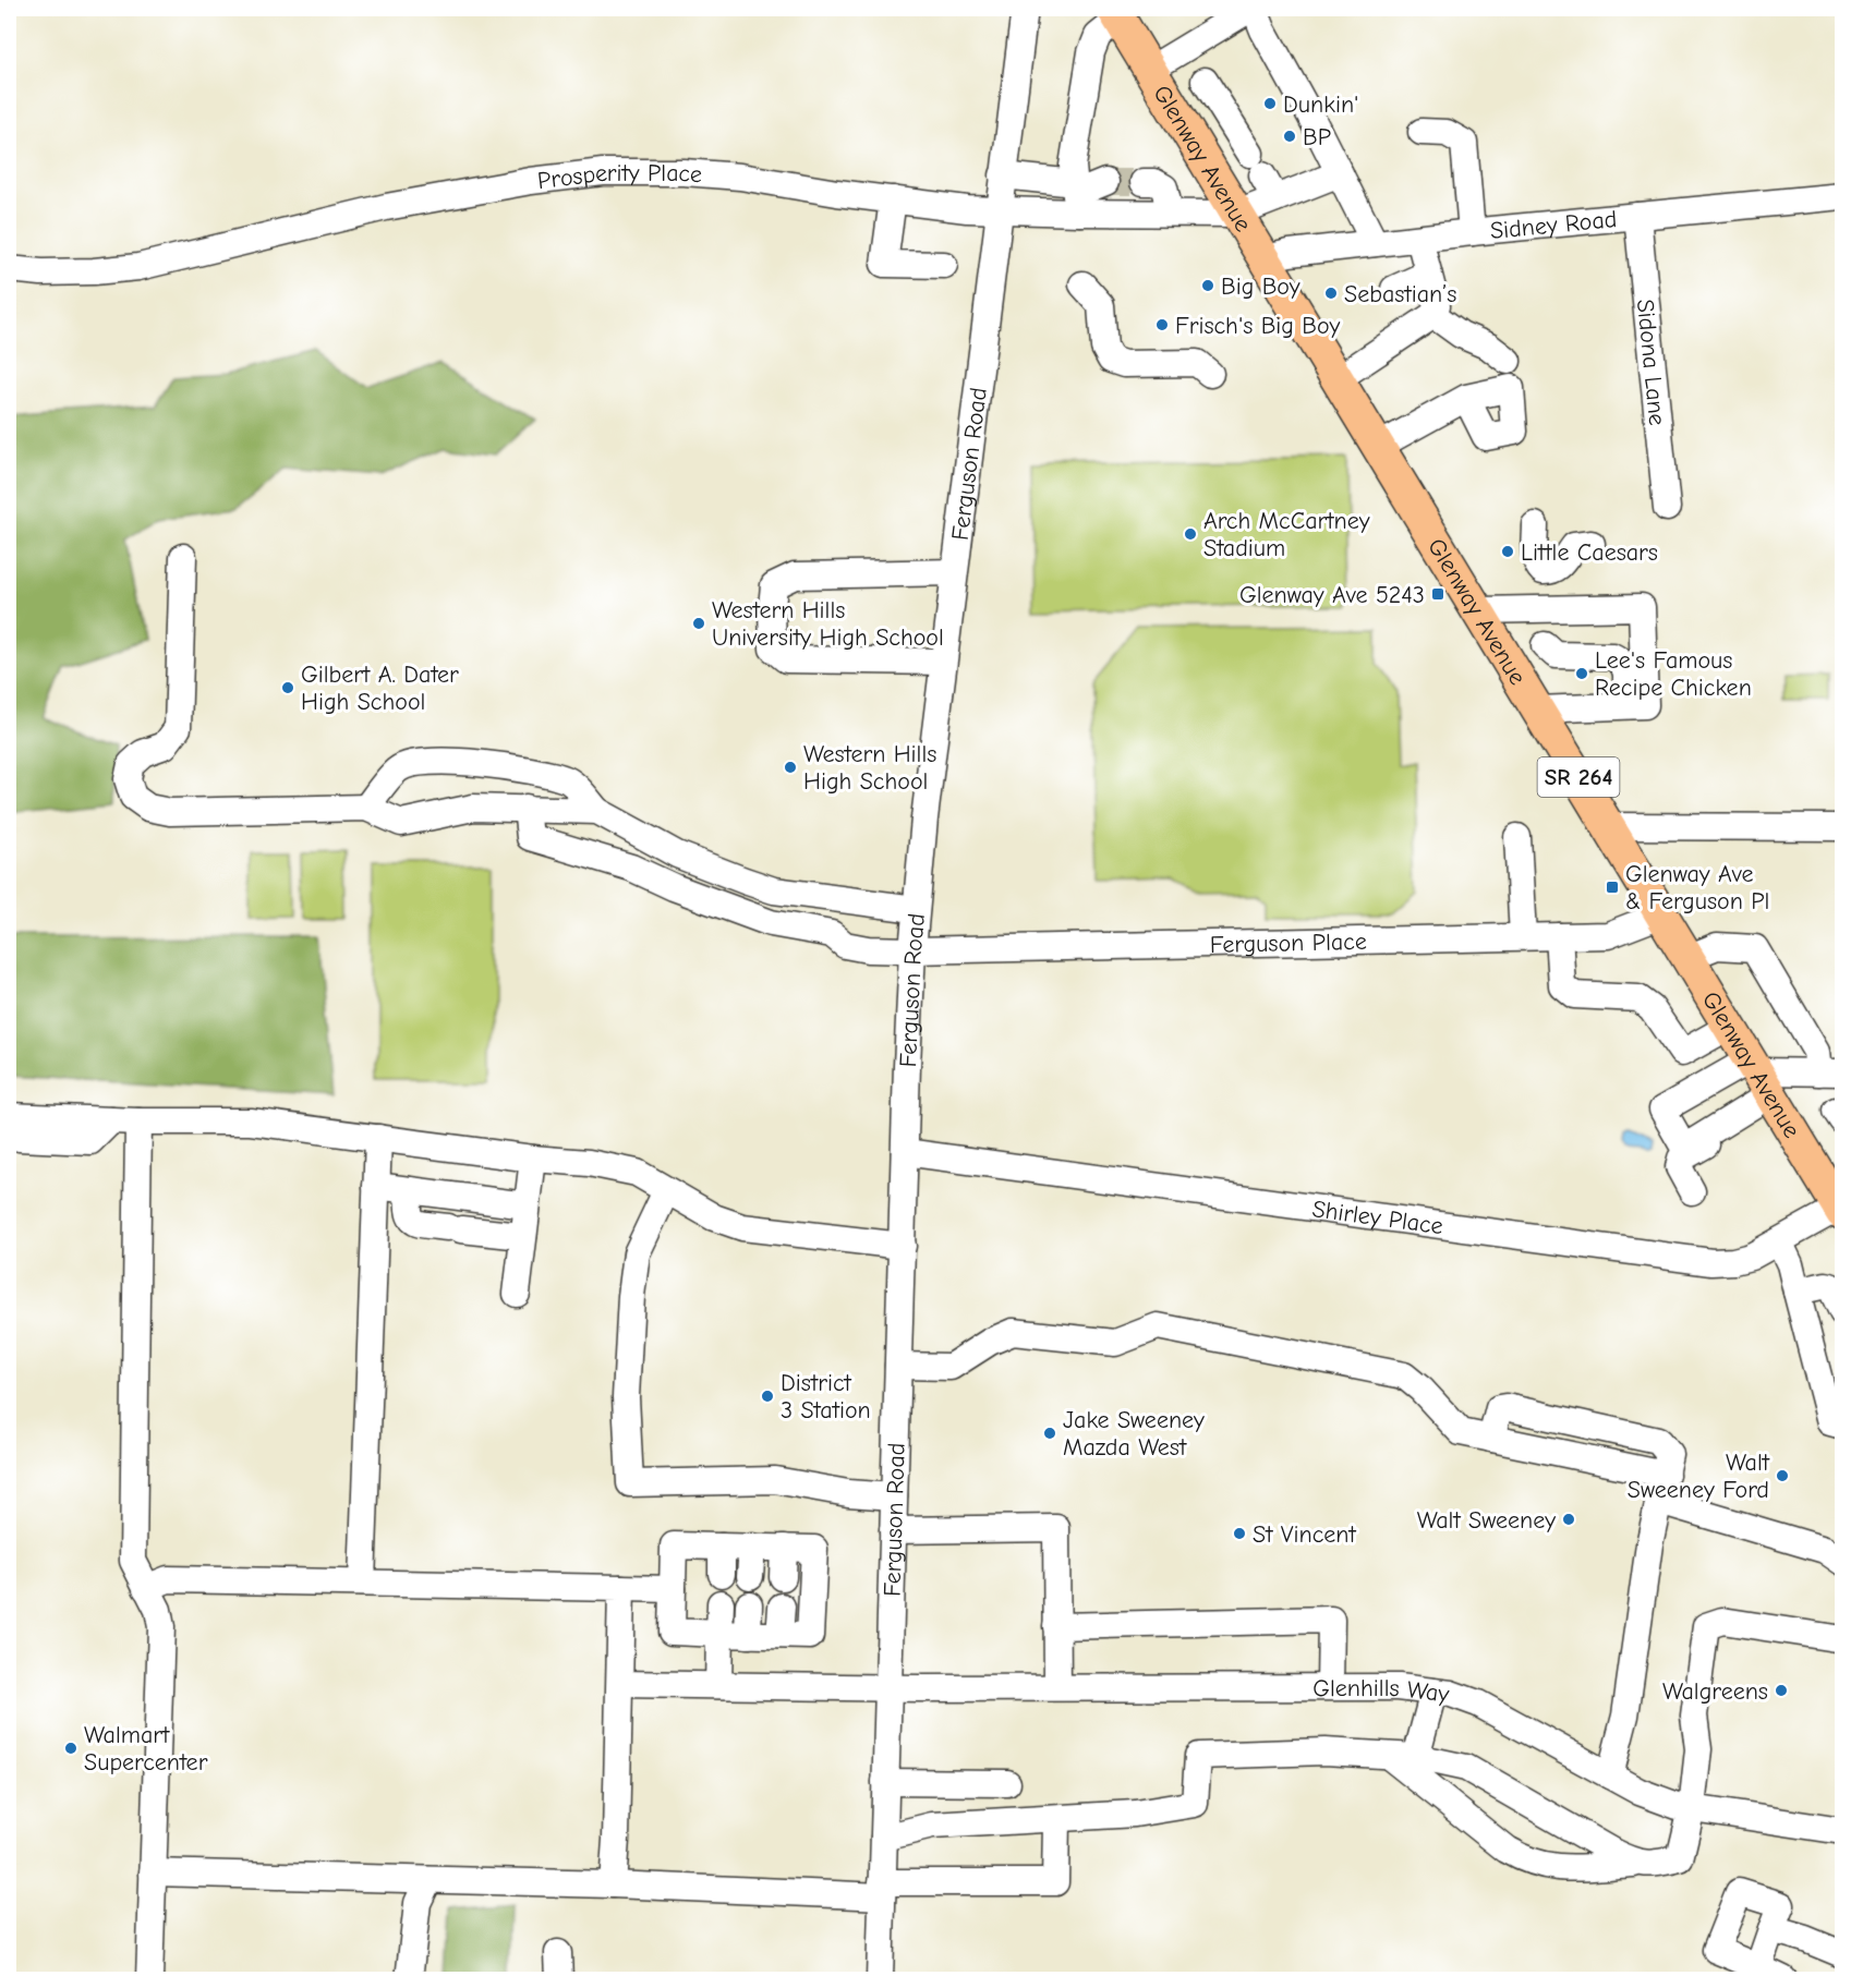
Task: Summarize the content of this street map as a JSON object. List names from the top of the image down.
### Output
{
  "streets": {
    "main road": ["Glenway Avenue", "SR 264"],
    "street": [
      "Prosperity Place",
      "Sidney Road",
      "Sidona Lane",
      "Ferguson Road",
      "Ferguson Place",
      "Shirley Place",
      "Glenhills Way"
    ]
  },
  "crossings": [
    ["Glenway Avenue", "Prosperity Place"],
    ["Glenway Avenue", "Sidney Road"],
    ["Glenway Avenue", "Ferguson Place"],
    ["Glenway Avenue", "Shirley Place"],
    ["Prosperity Place", "Ferguson Road"],
    ["Sidney Road", "Sidona Lane"],
    ["Ferguson Road", "Ferguson Place"],
    ["Ferguson Road", "Shirley Place"],
    ["Ferguson Road", "Glenhills Way"]
  ],
  "places": {
    "other": [
      "Dunkin'",
      "BP",
      "Big Boy",
      "Sebastian’s",
      "Frisch's Big Boy",
      "Arch McCartney Stadium",
      "Little Caesars",
      "Western Hills University High School",
      "Lee's Famous Recipe Chicken",
      "Gilbert A. Dater High School",
      "Western Hills High School",
      "District 3 Station",
      "Jake Sweeney Mazda West",
      "Walt Sweeney Ford",
      "Walt Sweeney",
      "St Vincent",
      "Walgreens",
      "Walmart Supercenter"
    ],
    "transit": ["Glenway Ave 5243", "Glenway Ave & Ferguson Pl"]
  }
}
